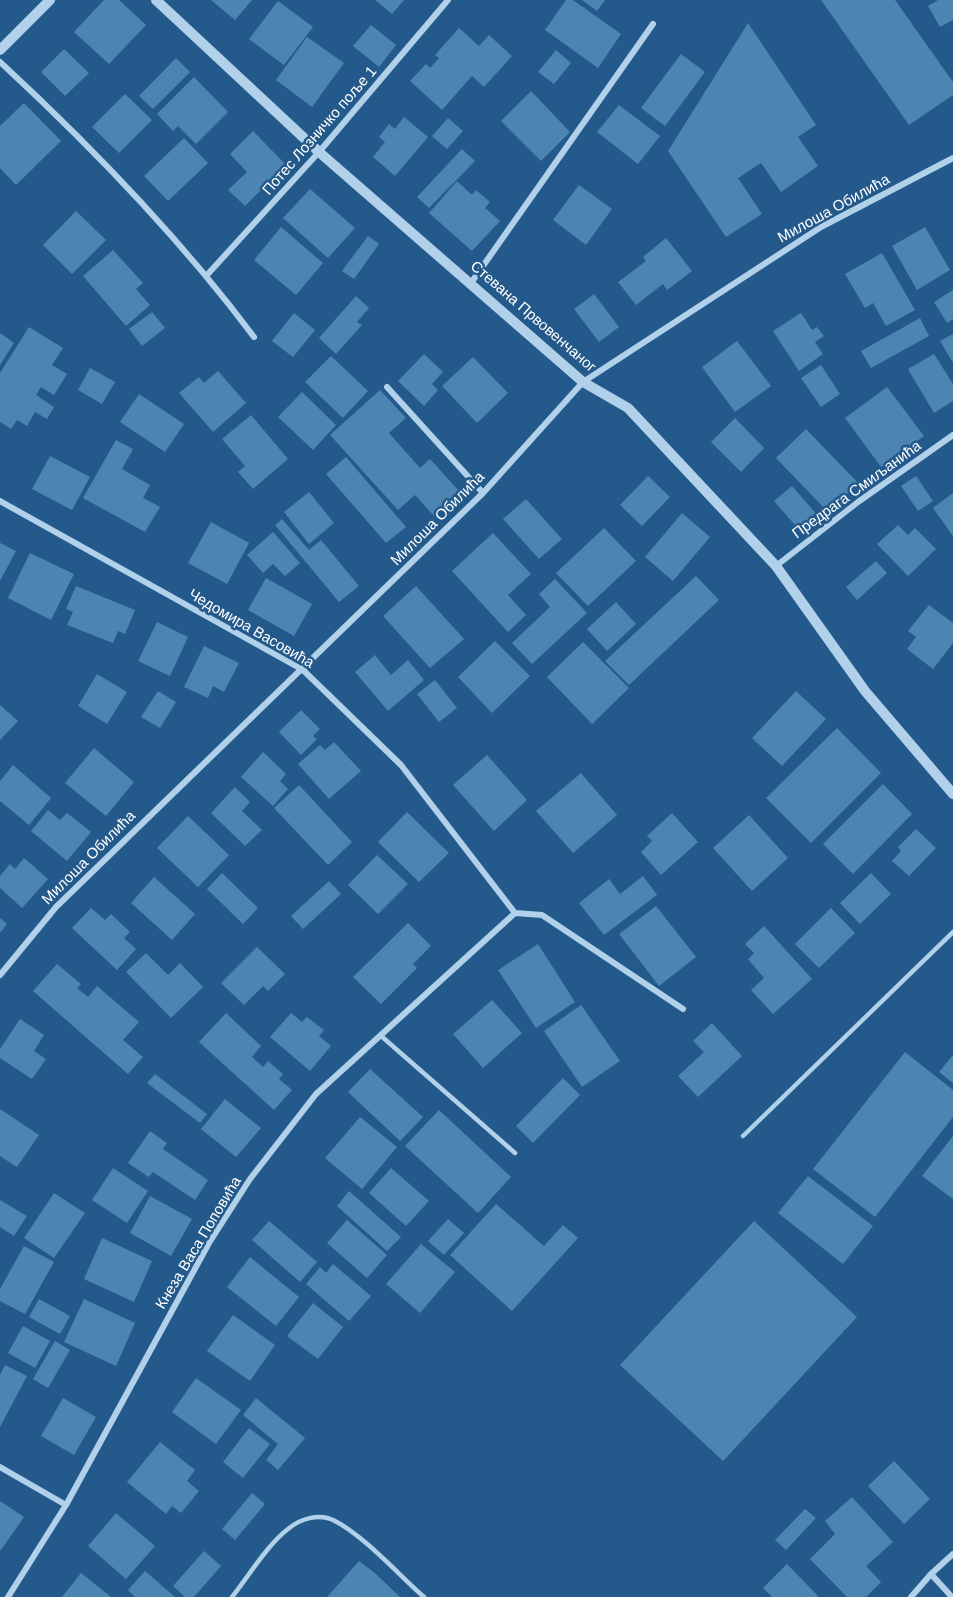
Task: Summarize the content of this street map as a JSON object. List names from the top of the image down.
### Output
{
  "streets": {
    "street": [
      "Потес Лозничко поље 1",
      "Милоша Обилића",
      "Стевана Првовенчаног",
      "Предрага Смиљанића",
      "Чедомира Васовића",
      "Кнеза Васа Поповића"
    ]
  },
  "crossings": [
    ["Потес Лозничко поље 1", "Стевана Првовенчаног"],
    ["Милоша Обилића", "Стевана Првовенчаног"],
    ["Милоша Обилића", "Чедомира Васовића"],
    ["Стевана Првовенчаног", "Предрага Смиљанића"],
    ["Чедомира Васовића", "Кнеза Васа Поповића"]
  ]
}
